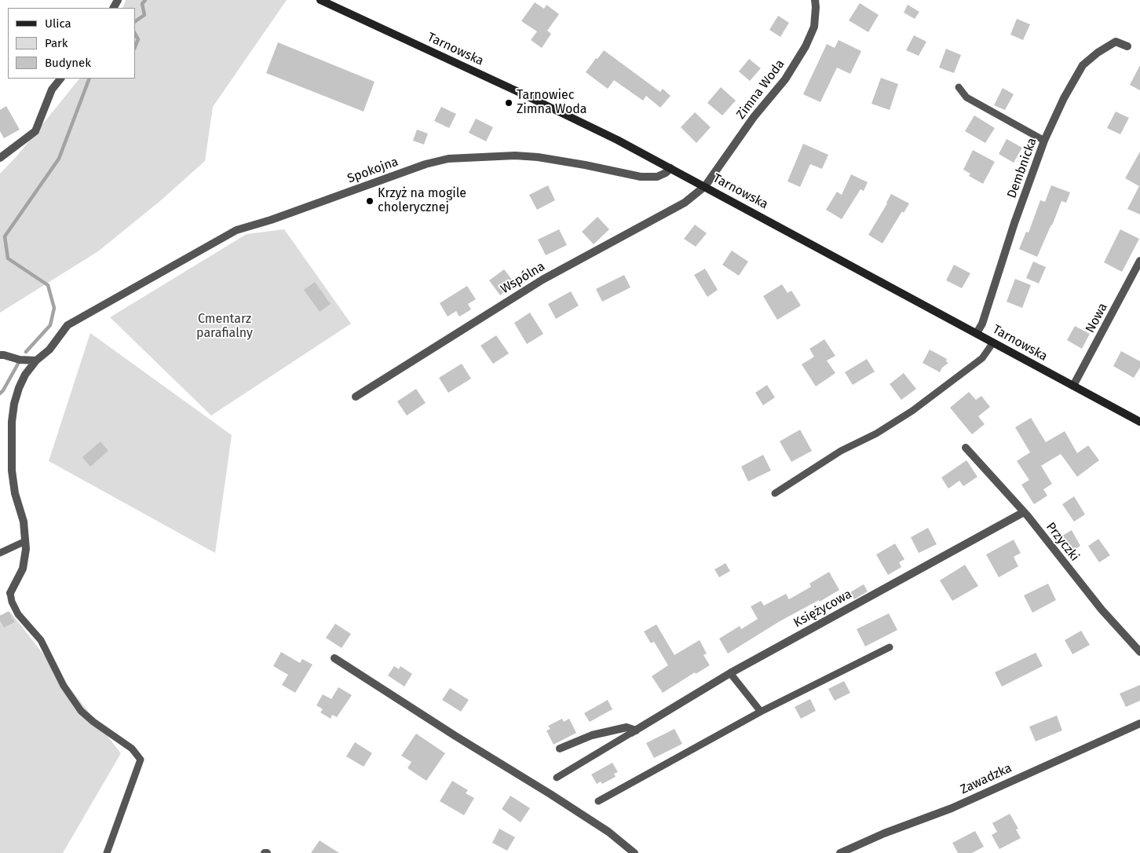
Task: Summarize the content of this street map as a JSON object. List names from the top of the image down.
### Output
{
  "streets": {
    "main road": ["Tarnowska"],
    "street": [
      "Zimna Woda",
      "Dembnicka",
      "Spokojna",
      "Wspólna",
      "Nowa",
      "Przyczki",
      "Księżycowa",
      "Zawadzka"
    ]
  },
  "crossings": [
    ["Tarnowska", "Zimna Woda"],
    ["Tarnowska", "Dembnicka"],
    ["Tarnowska", "Spokojna"],
    ["Tarnowska", "Wspólna"],
    ["Tarnowska", "Nowa"],
    ["Zimna Woda", "Wspólna"],
    ["Przyczki", "Księżycowa"]
  ],
  "parks": ["Cmentarz parafialny"],
  "places": ["Tarnowiec Zimna Woda", "Krzyż na mogile cholerycznej"],
  "legend": ["Ulica", "Park", "Budynek"]
}
